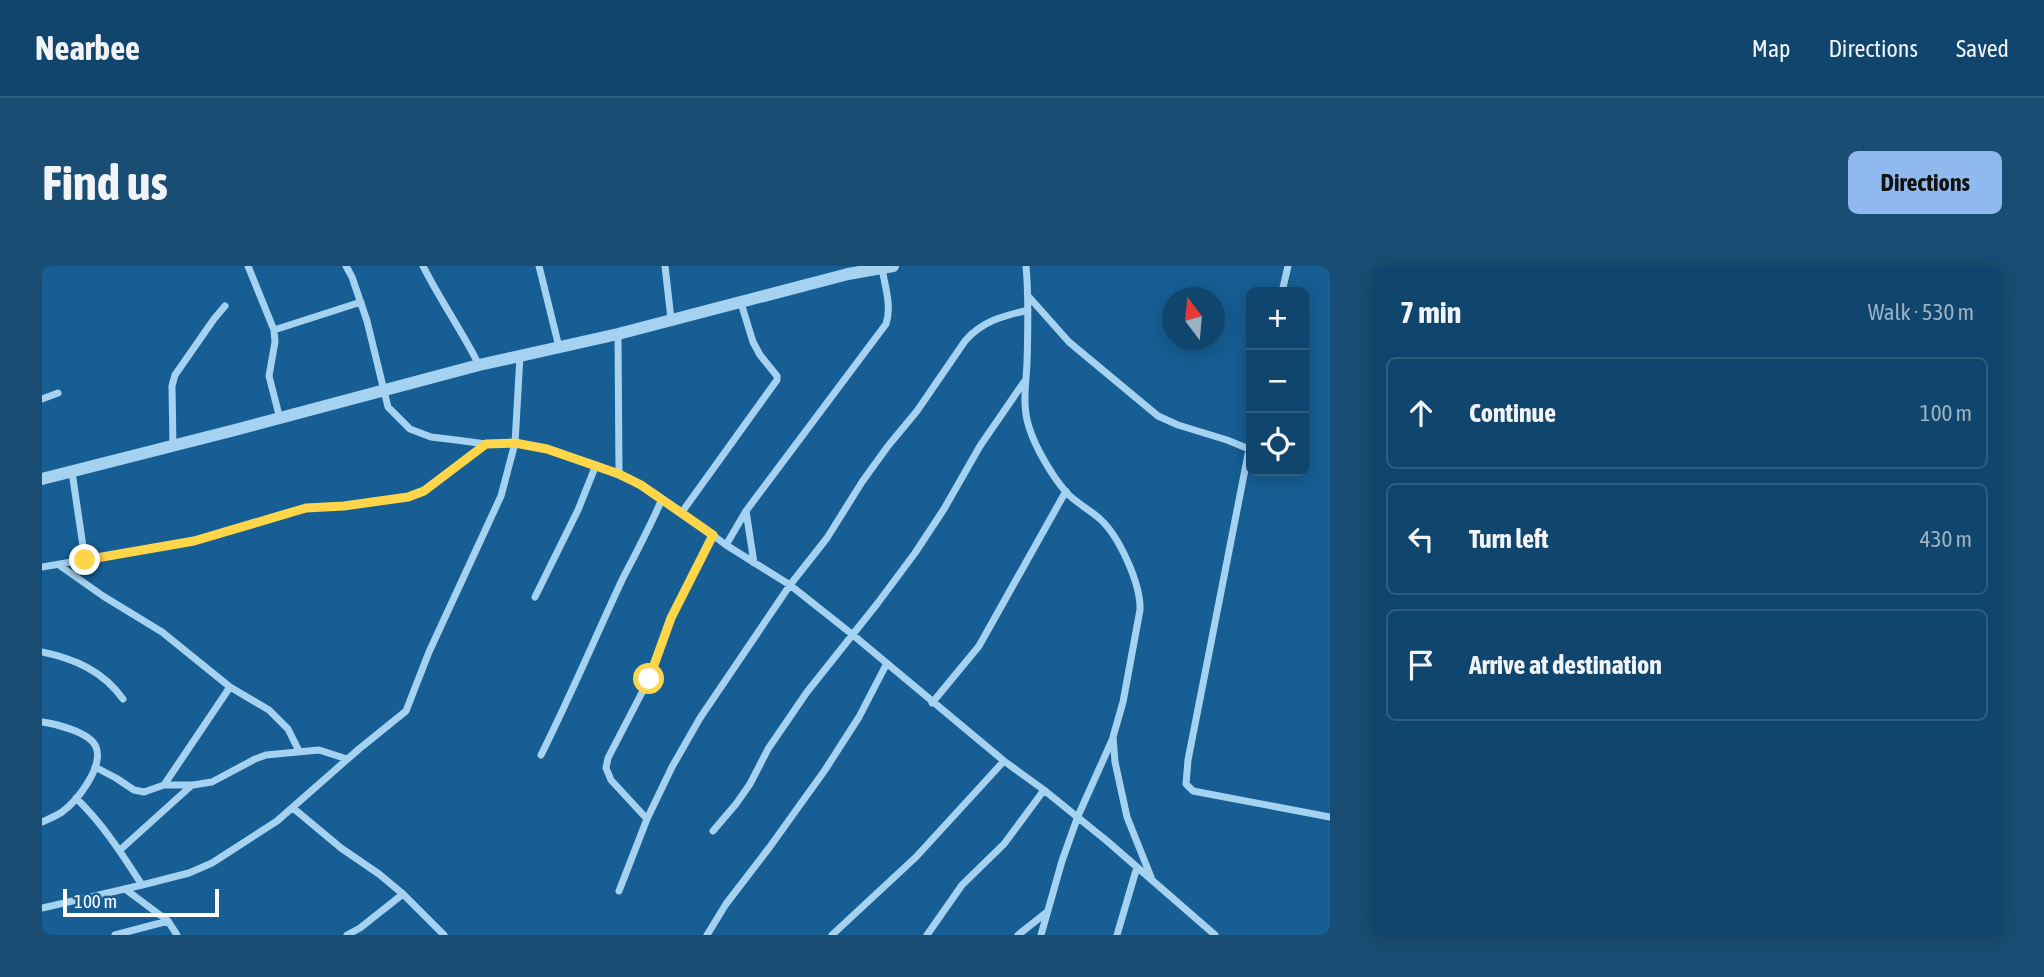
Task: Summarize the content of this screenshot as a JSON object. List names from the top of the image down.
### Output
{
  "scale_bar": "100 m",
  "north": "top",
  "page": {
    "header": "Nearbee",
    "nav": ["Map", "Directions", "Saved"],
    "buttons": "Directions",
    "title": "Find us",
    "heading": ["7 min", "Walk · 530 m"],
    "map_buttons": ["+", "−"],
    "list": [
      ["Continue", "100 m"],
      ["Turn left", "430 m"],
      "Arrive at destination"
    ],
    "scale": "100 m"
  }
}
